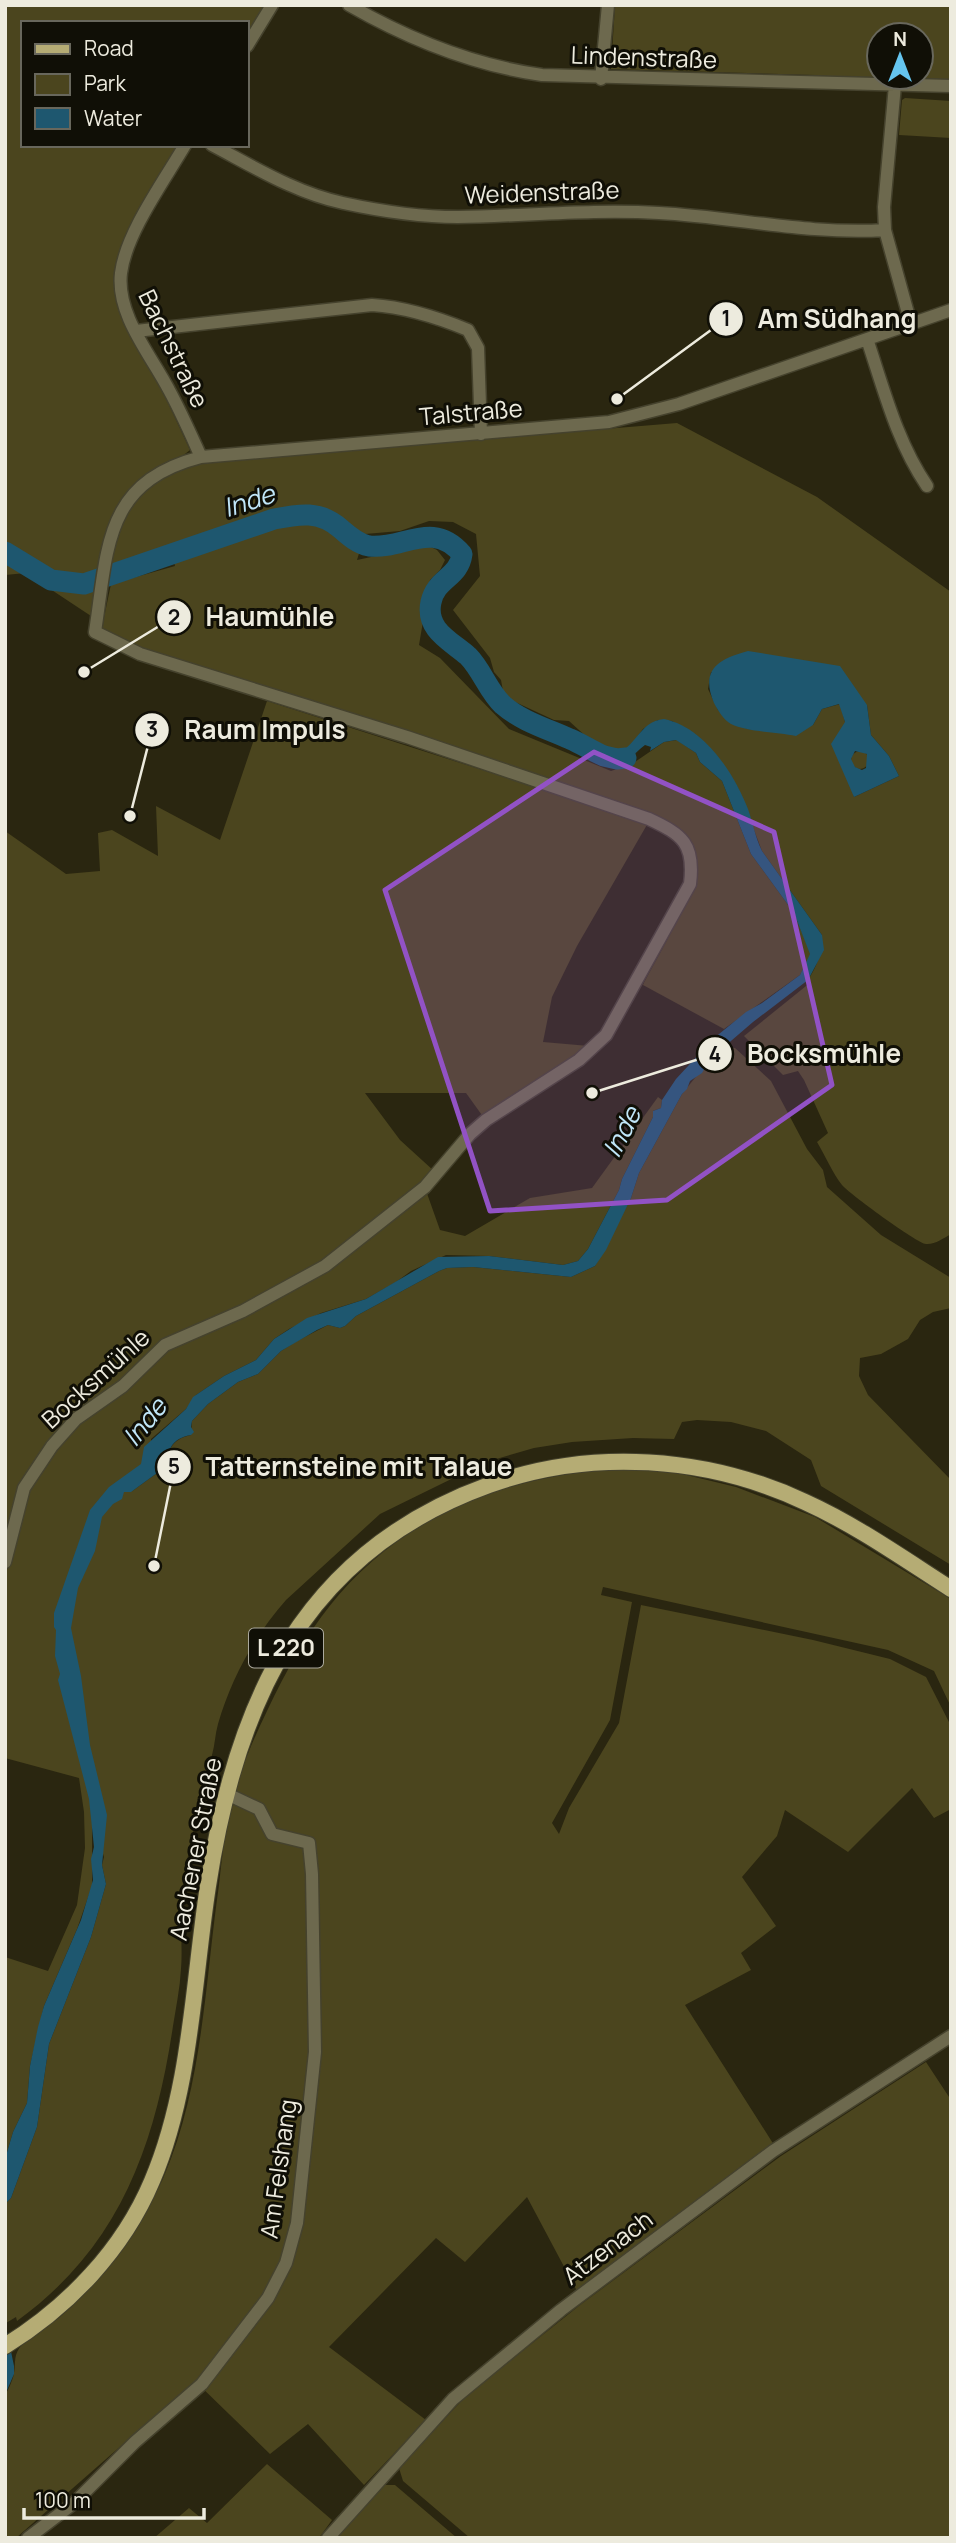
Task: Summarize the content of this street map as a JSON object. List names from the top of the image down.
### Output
{
  "streets": {
    "main road": ["L 220", "Aachener Straße"],
    "street": [
      "Lindenstraße",
      "Weidenstraße",
      "Bachstraße",
      "Talstraße",
      "Bocksmühle",
      "Am Felshang",
      "Atzenach"
    ]
  },
  "crossings": [
    ["Bachstraße", "Talstraße"],
    ["Talstraße", "Bocksmühle"],
    ["Aachener Straße", "Am Felshang"]
  ],
  "water": ["Inde"],
  "places": [
    "Am Südhang",
    "Haumühle",
    "Raum Impuls",
    "Bocksmühle",
    "Tatternsteine mit Talaue"
  ],
  "legend": ["Road", "Park", "Water"],
  "scale_bar": "100 m",
  "north": "top"
}
